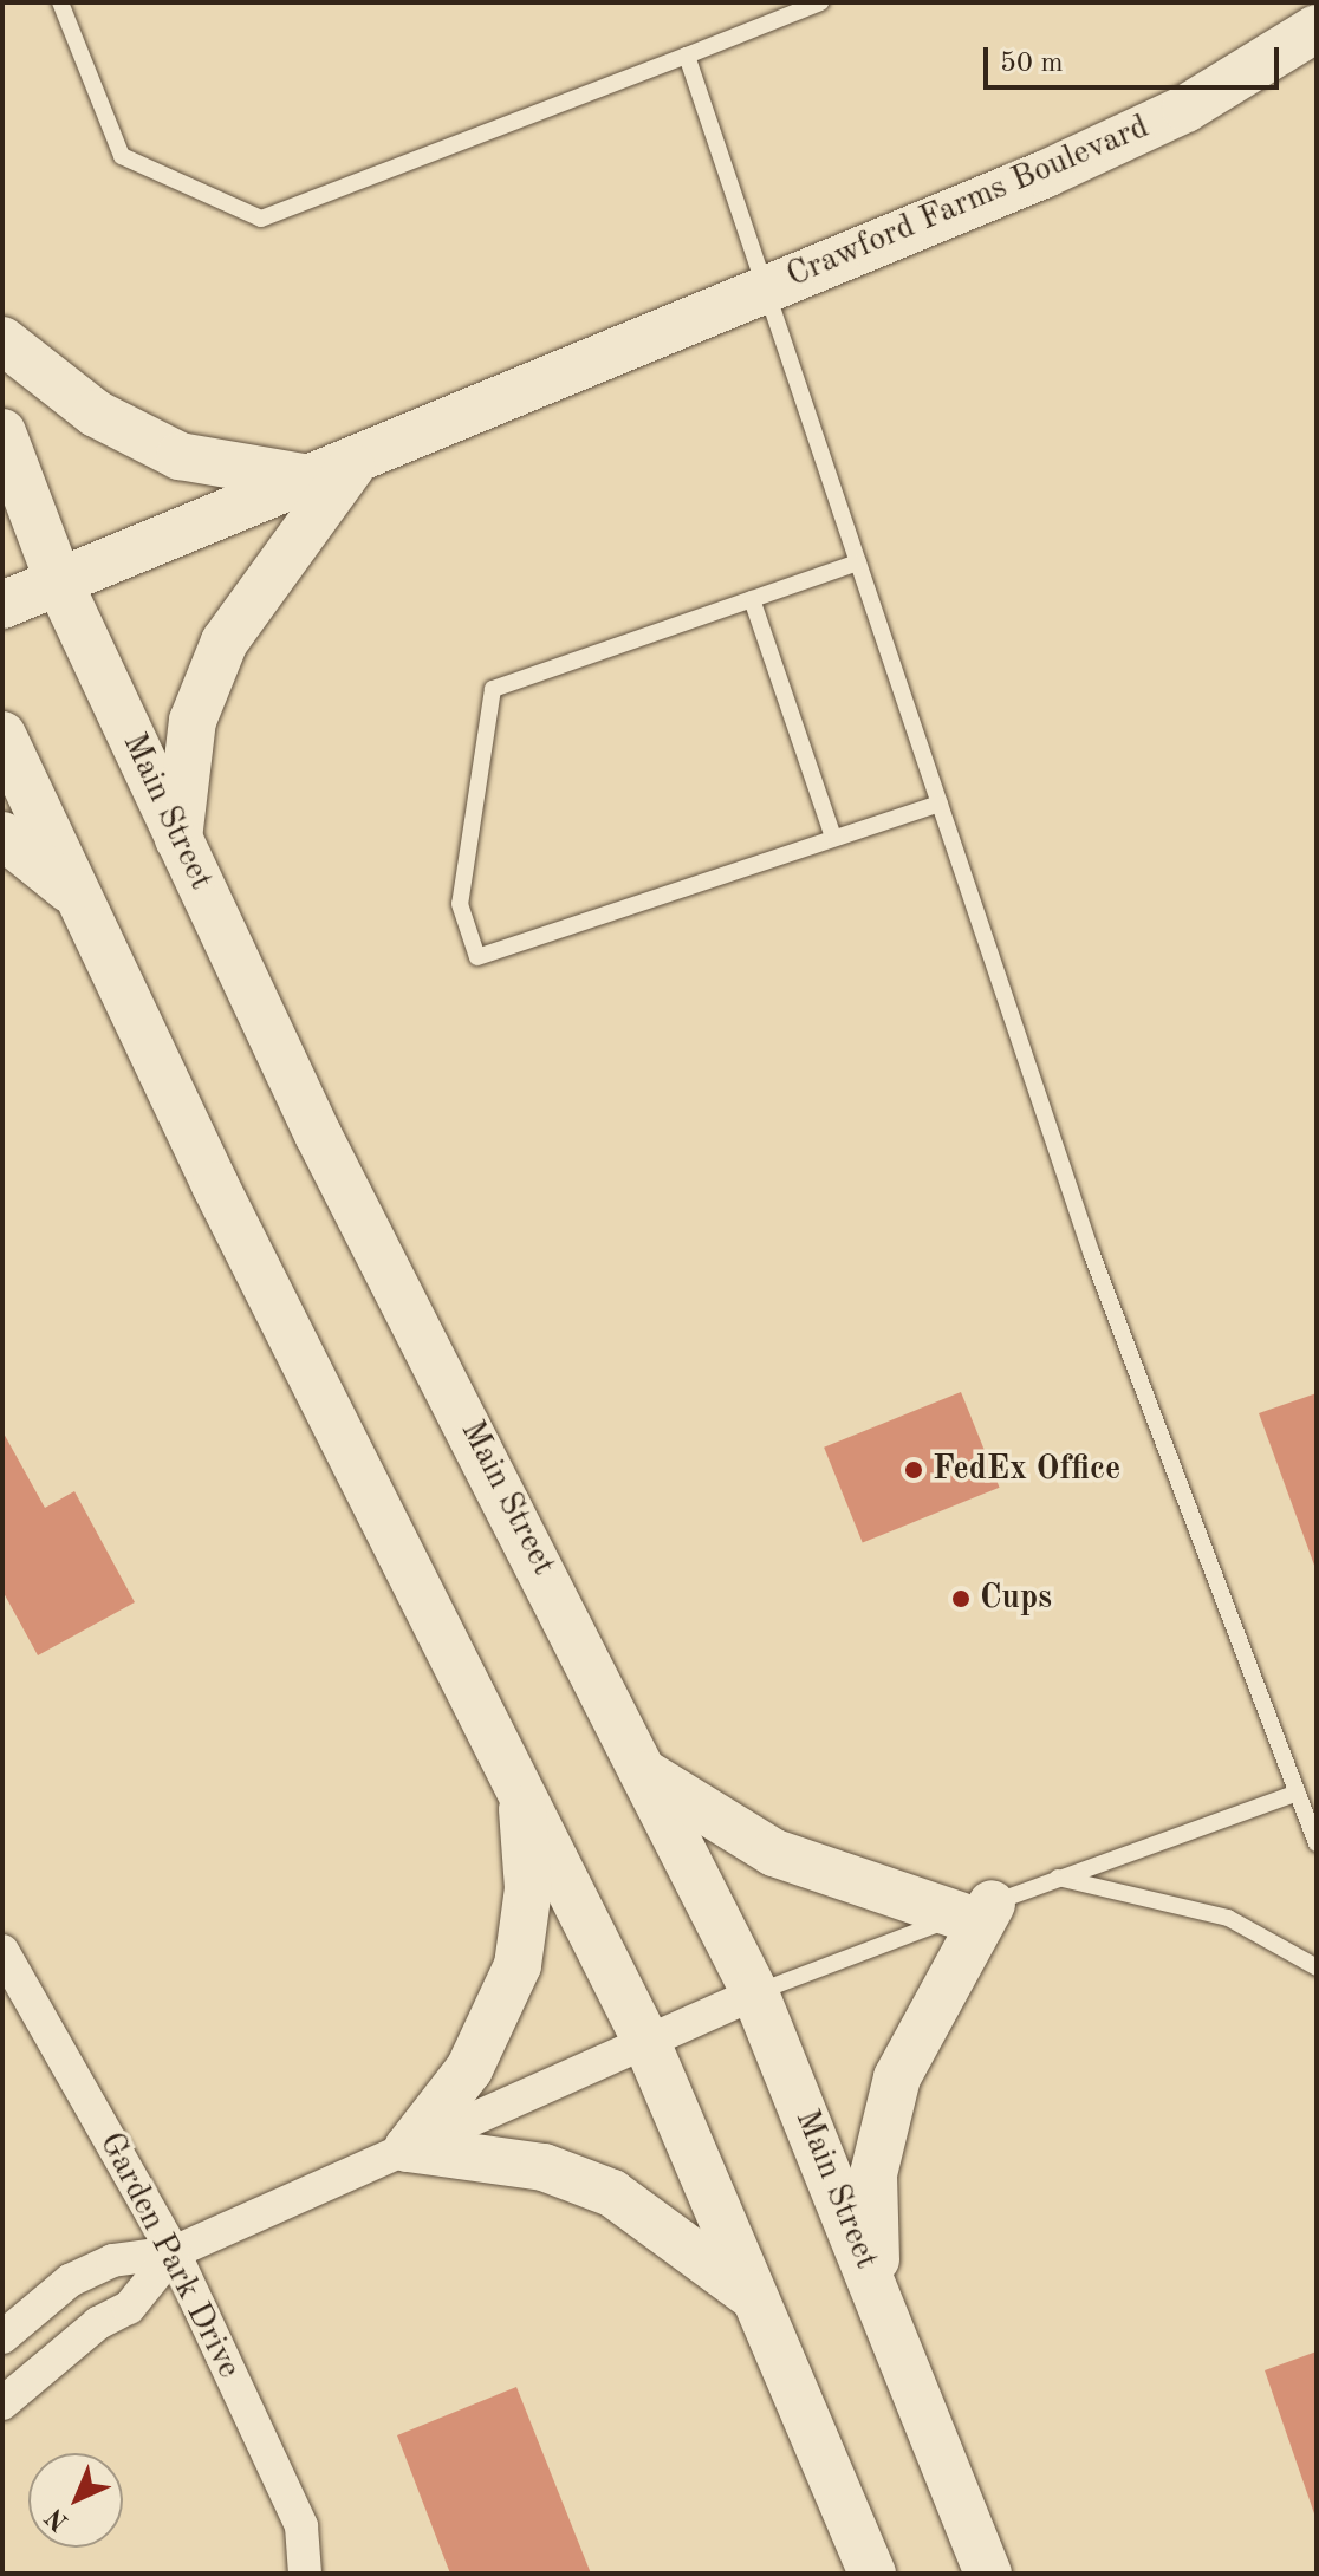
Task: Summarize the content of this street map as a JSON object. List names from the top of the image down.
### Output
{
  "streets": {
    "main road": ["Crawford Farms Boulevard", "Main Street"],
    "street": ["Garden Park Drive"]
  },
  "crossings": [
    ["Crawford Farms Boulevard", "Main Street"]
  ],
  "places": ["FedEx Office", "Cups"],
  "scale_bar": "50 m",
  "north": "bottom left"
}
